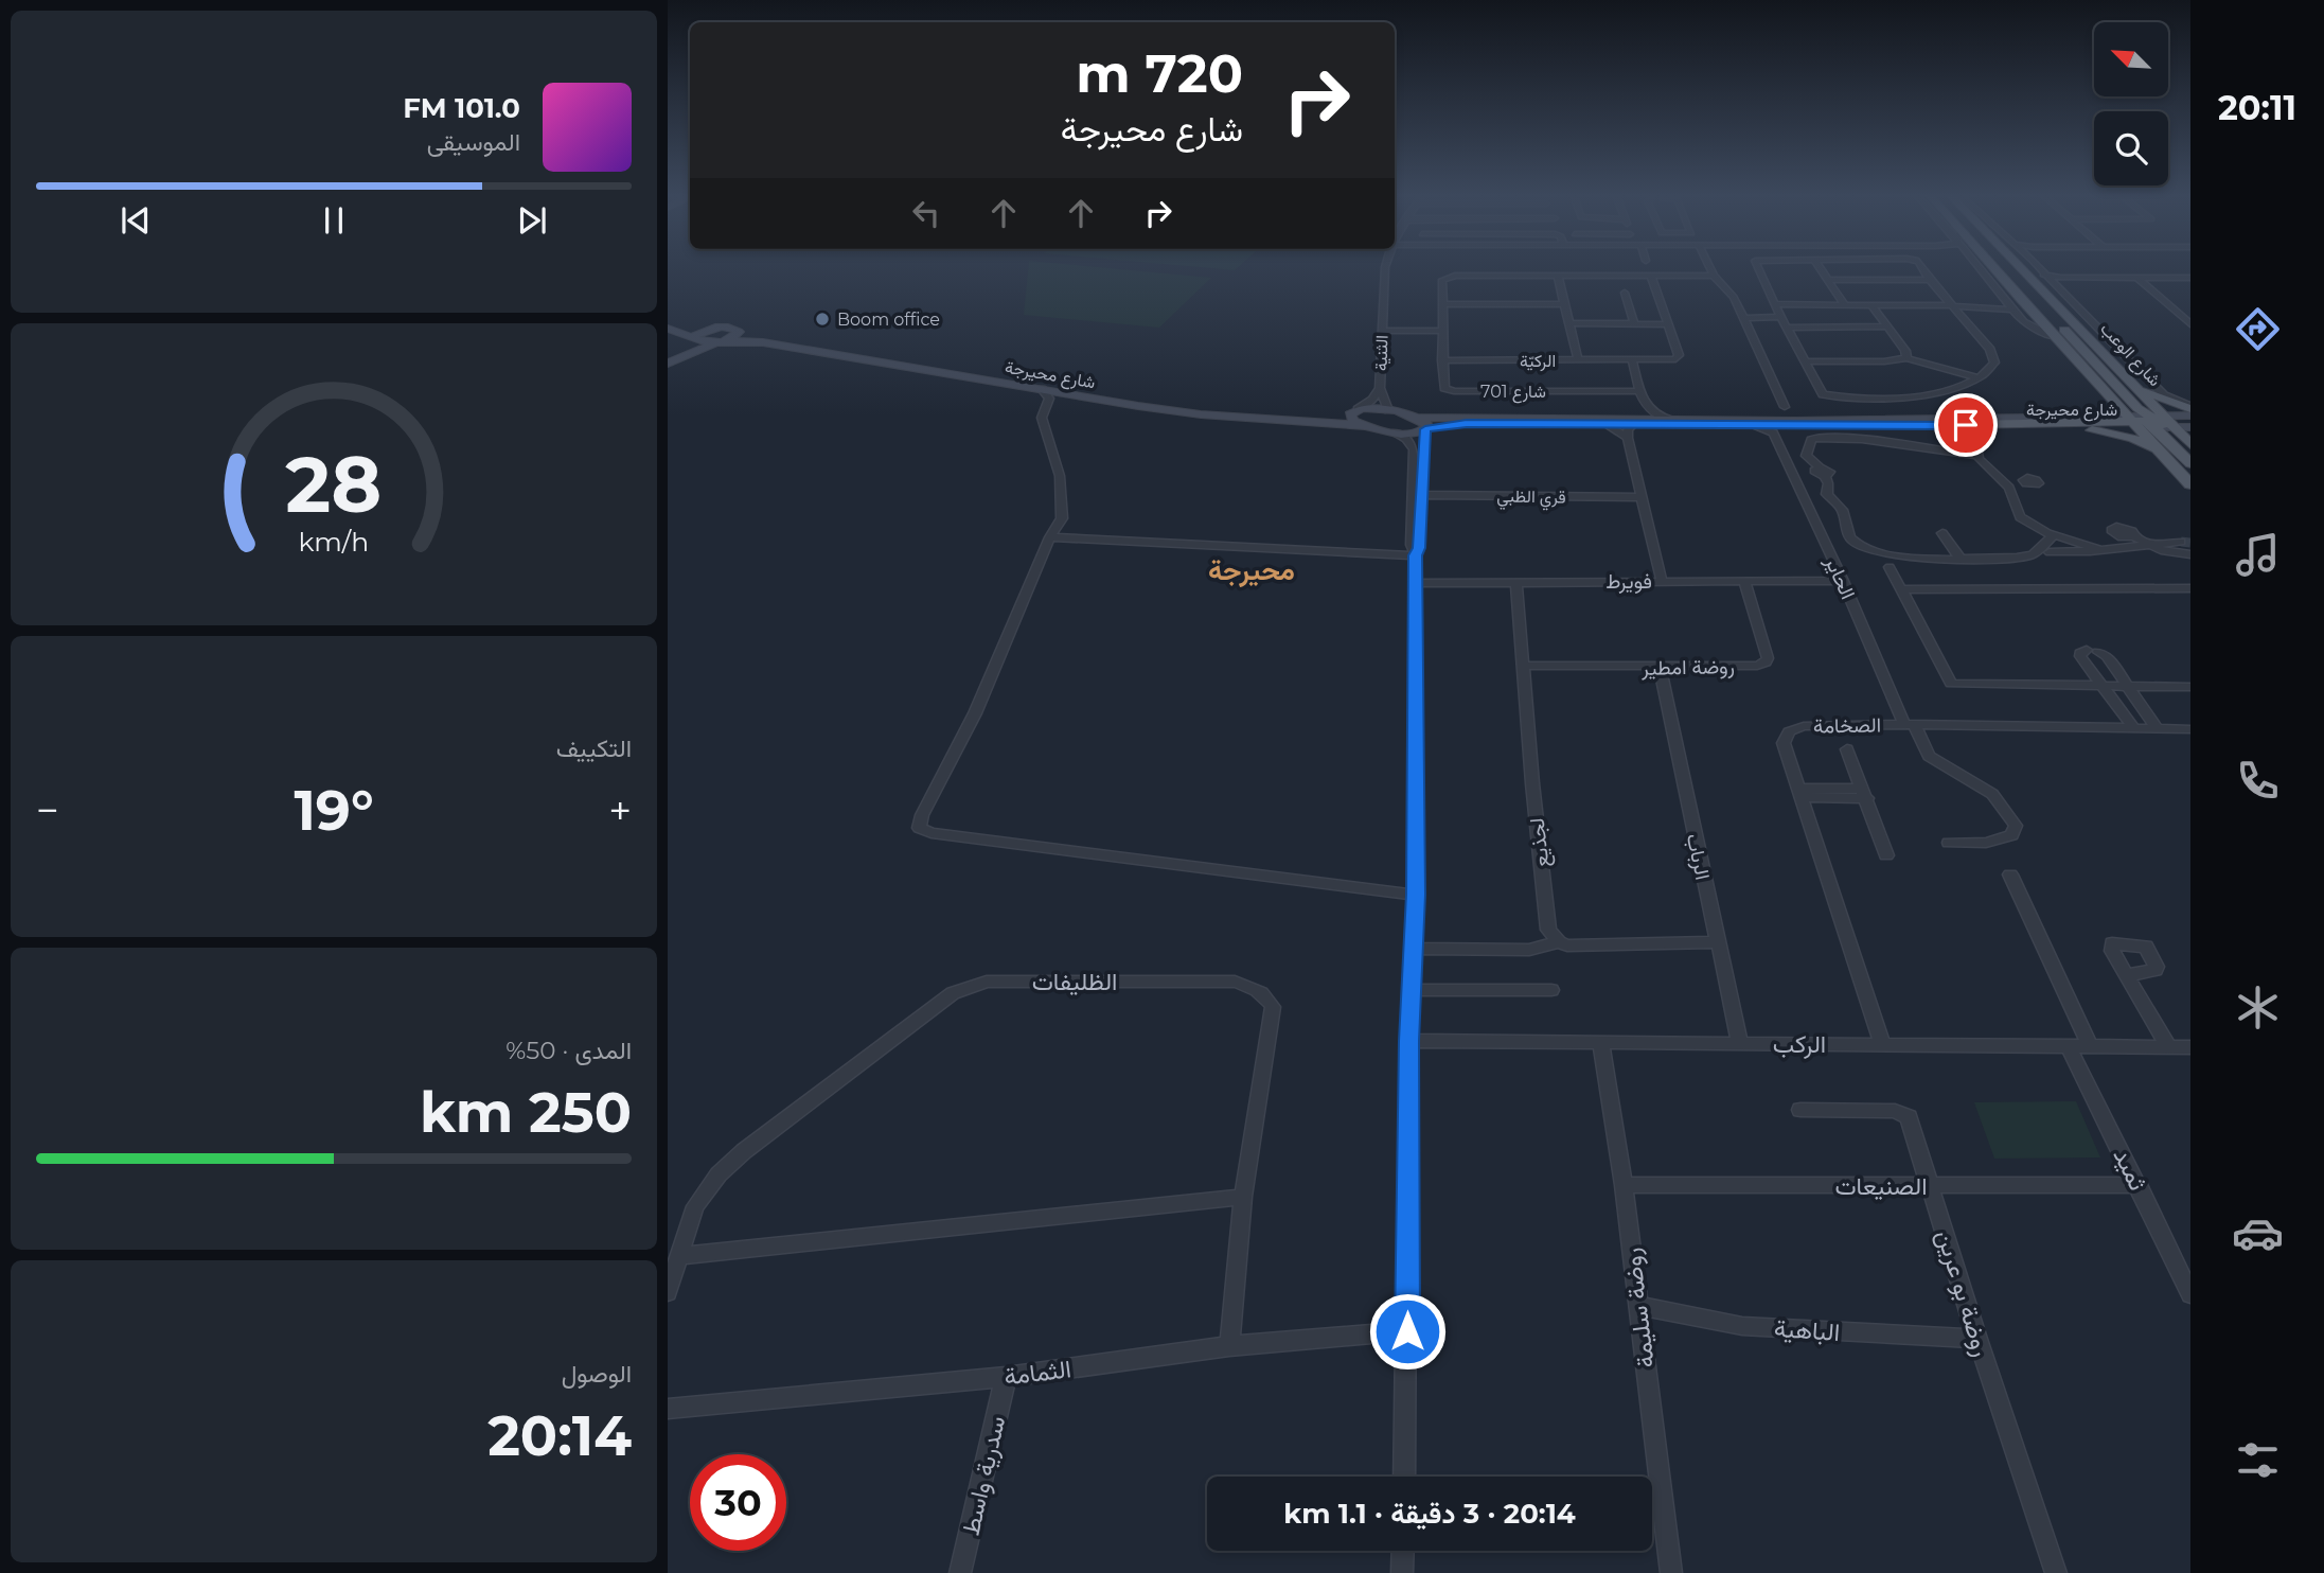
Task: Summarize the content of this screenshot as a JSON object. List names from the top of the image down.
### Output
{
  "streets": {
    "main road": ["شارع الوعب"],
    "street": [
      "الثنية",
      "الركيّة",
      "شارع محيرجة",
      "شارع 701",
      "قري الظبي",
      "الحاير",
      "فويرط",
      "روضة امطير",
      "الصخامة",
      "لجذيع",
      "الرباب",
      "الظليفات",
      "الركب",
      "ثميد",
      "الصنيعات",
      "روضة بو عرين",
      "روضة سليمة",
      "الباهية",
      "الثمامة",
      "سدرية واسط"
    ]
  },
  "crossings": [
    ["الثنية", "شارع محيرجة"],
    ["شارع الوعب", "شارع محيرجة"],
    ["الركيّة", "شارع 701"],
    ["شارع محيرجة", "الحاير"],
    ["الحاير", "فويرط"],
    ["الحاير", "الصخامة"],
    ["فويرط", "روضة امطير"],
    ["فويرط", "لجذيع"],
    ["روضة امطير", "لجذيع"],
    ["روضة امطير", "الرباب"],
    ["الصخامة", "الركب"],
    ["الرباب", "الركب"],
    ["الظليفات", "الثمامة"],
    ["الركب", "ثميد"],
    ["الركب", "روضة سليمة"],
    ["ثميد", "الصنيعات"],
    ["الصنيعات", "روضة بو عرين"],
    ["الصنيعات", "روضة سليمة"],
    ["روضة بو عرين", "الباهية"],
    ["روضة سليمة", "الباهية"],
    ["الثمامة", "سدرية واسط"]
  ],
  "districts": ["محيرجة"],
  "places": ["Boom office"],
  "north": "top left",
  "page": {
    "tabs": "20:11",
    "turn": ["720 m", "شارع محيرجة"],
    "song": ["101.0 FM", "الموسيقى"],
    "tile": [
      "التكييف",
      ["المدى · 50%", "250 km"],
      ["الوصول", "20:14"]
    ],
    "heat": ["−", "19°", "+"],
    "limit": "30",
    "trip": "20:14 · 3 دقيقة · 1.1 km",
    "gauge": ["28", "km/h"]
  }
}
